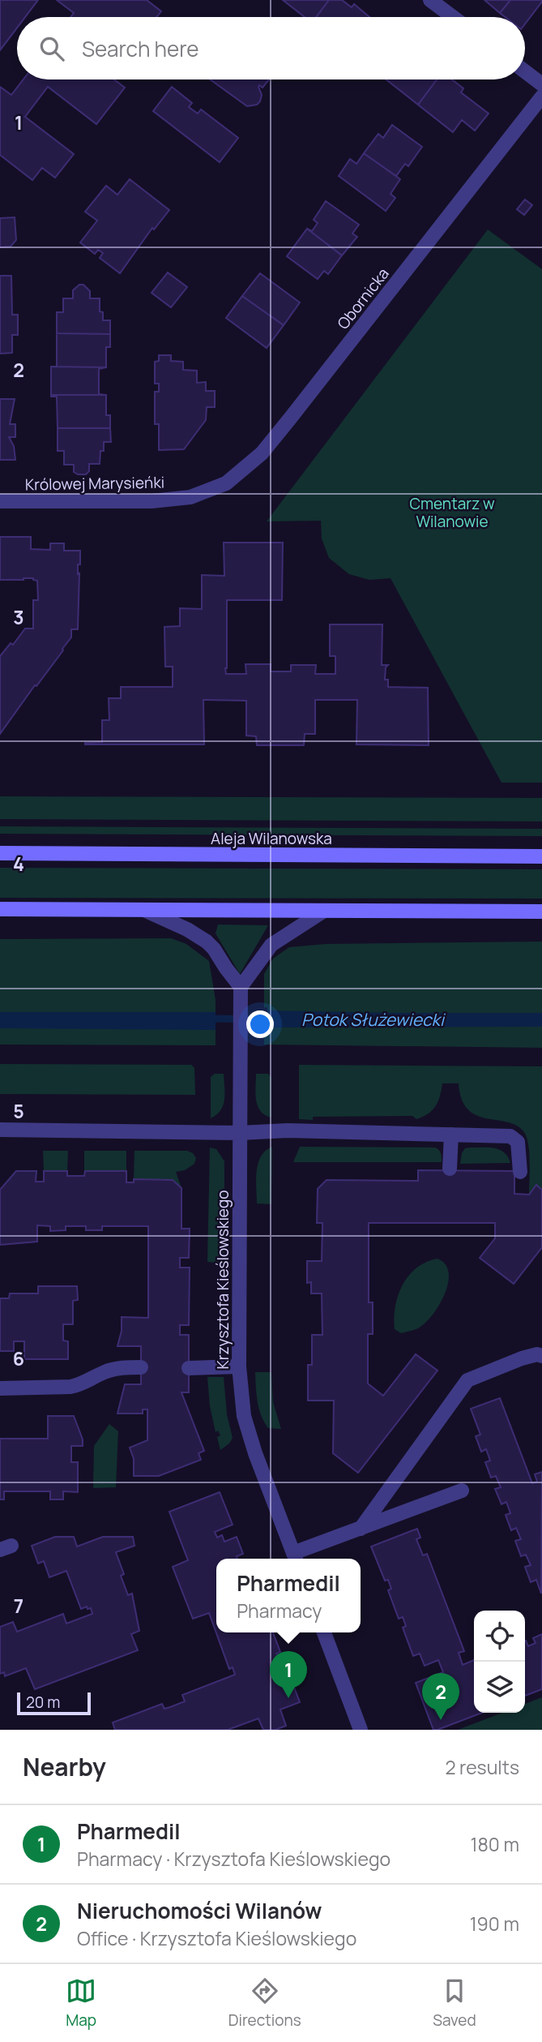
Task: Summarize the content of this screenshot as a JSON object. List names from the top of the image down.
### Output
{
  "streets": {
    "main road": ["Aleja Wilanowska"],
    "street": ["Obornicka", "Królowej Marysieńki", "Krzysztofa Kieślowskiego"]
  },
  "crossings": [
    ["Obornicka", "Królowej Marysieńki"]
  ],
  "water": ["Potok Służewiecki"],
  "parks": ["Cmentarz w Wilanowie"],
  "scale_bar": "20 m",
  "page": {
    "search": "Search here",
    "popup": ["Pharmedil", "Pharmacy"],
    "pins": ["1", "2"],
    "scale": "20 m",
    "heading": ["Nearby", "2 results"],
    "list": [
      {
        "mark": "1",
        "name": "Pharmedil",
        "note": "Pharmacy · Krzysztofa Kieślowskiego",
        "value": "180 m"
      },
      {
        "mark": "2",
        "name": "Nieruchomości Wilanów",
        "note": "Office · Krzysztofa Kieślowskiego",
        "value": "190 m"
      }
    ],
    "nav": ["Map", "Directions", "Saved"]
  },
  "grid": {
    "rows": [
      "1",
      "2",
      "3",
      "4",
      "5",
      "6",
      "7"
    ]
  }
}
